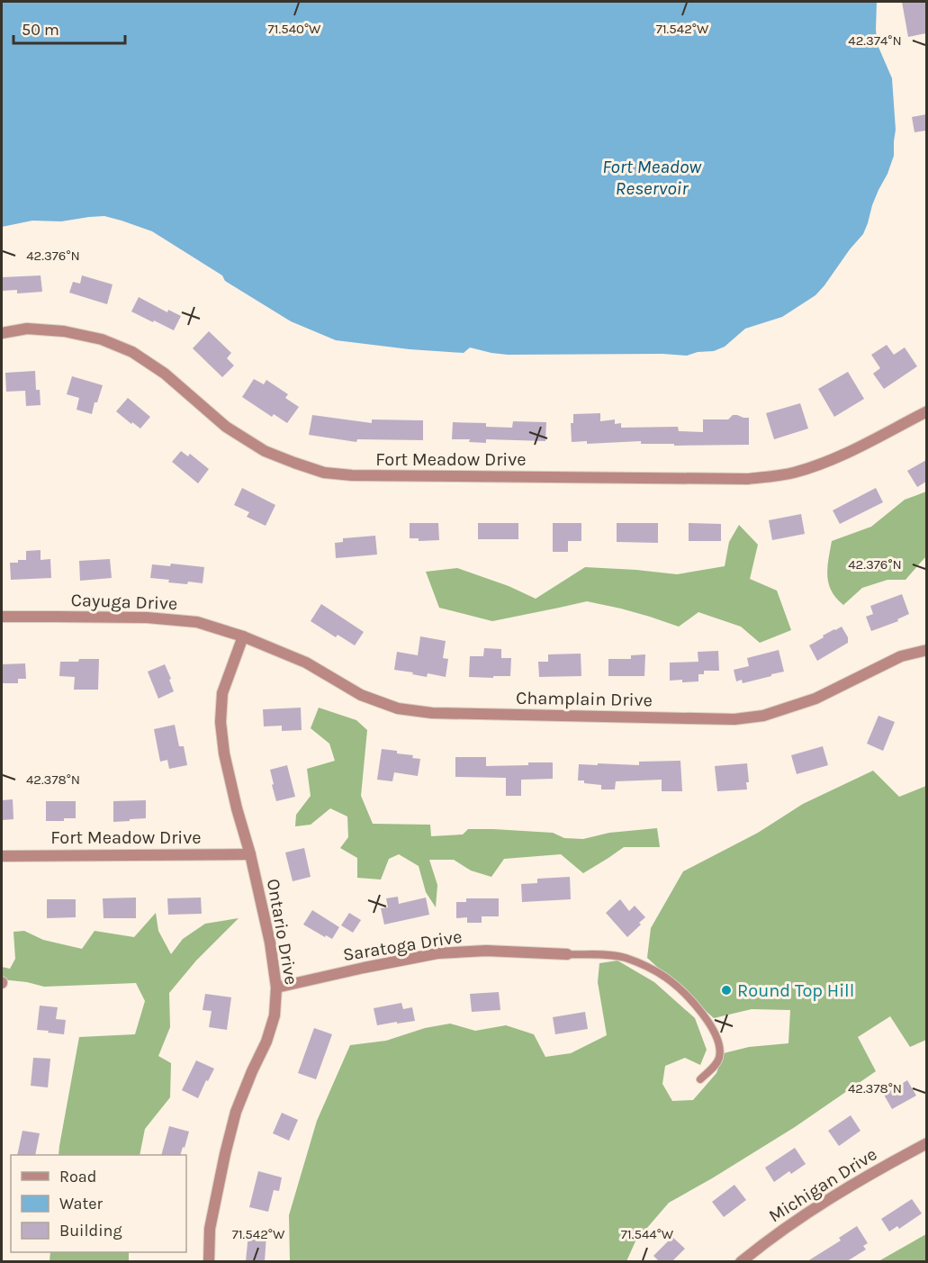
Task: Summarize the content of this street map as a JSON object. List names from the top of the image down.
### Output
{
  "streets": {
    "street": [
      "Fort Meadow Drive",
      "Cayuga Drive",
      "Champlain Drive",
      "Ontario Drive",
      "Saratoga Drive",
      "Michigan Drive"
    ]
  },
  "crossings": [
    ["Fort Meadow Drive", "Ontario Drive"],
    ["Cayuga Drive", "Champlain Drive"],
    ["Cayuga Drive", "Ontario Drive"],
    ["Champlain Drive", "Ontario Drive"],
    ["Ontario Drive", "Saratoga Drive"]
  ],
  "water": ["Fort Meadow Reservoir"],
  "places": ["Round Top Hill"],
  "legend": ["Road", "Water", "Building"],
  "scale_bar": "50 m",
  "coordinates": [
    "71.540°W",
    "71.542°W",
    "42.374°N",
    "42.376°N",
    "42.378°N",
    "71.544°W"
  ]
}
